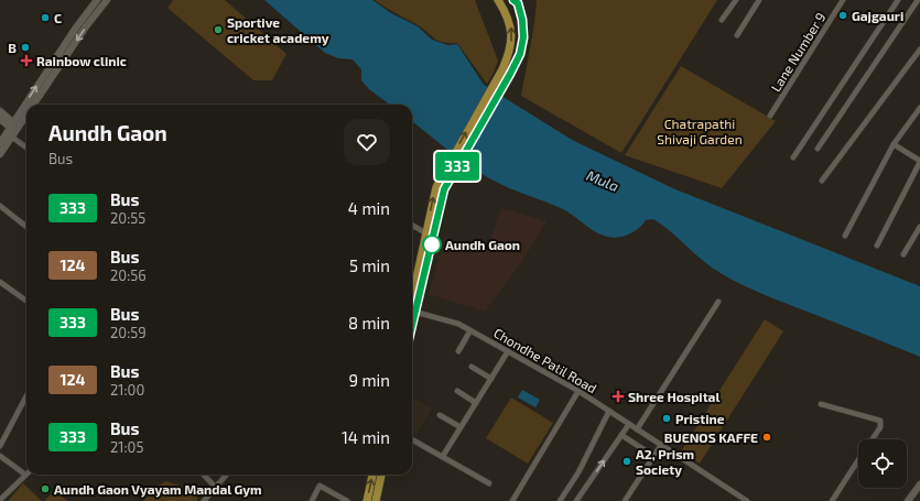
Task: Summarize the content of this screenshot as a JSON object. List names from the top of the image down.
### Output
{
  "streets": {
    "street": ["Lane Number 9", "Chondhe Patil Road"]
  },
  "water": ["Mula"],
  "parks": ["Chatrapathi Shivaji Garden"],
  "places": {
    "other": [
      "Gajgauri",
      "C",
      "Sportive cricket academy",
      "B",
      "Aundh Gaon",
      "Pristine",
      "BUENOS KAFFE",
      "A2, Prism Society",
      "Aundh Gaon Vyayam Mandal Gym"
    ],
    "health": ["Rainbow clinic", "Shree Hospital"]
  },
  "lines": ["bus line 333"],
  "page": {
    "on_map": "333",
    "heading": ["Aundh Gaon", "Bus"],
    "list": [
      {
        "mark": "333",
        "name": "Bus",
        "note": "20:55",
        "value": "4 min"
      },
      {
        "mark": "124",
        "name": "Bus",
        "note": "20:56",
        "value": "5 min"
      },
      {
        "mark": "333",
        "name": "Bus",
        "note": "20:59",
        "value": "8 min"
      },
      {
        "mark": "124",
        "name": "Bus",
        "note": "21:00",
        "value": "9 min"
      },
      {
        "mark": "333",
        "name": "Bus",
        "note": "21:05",
        "value": "14 min"
      }
    ]
  }
}
